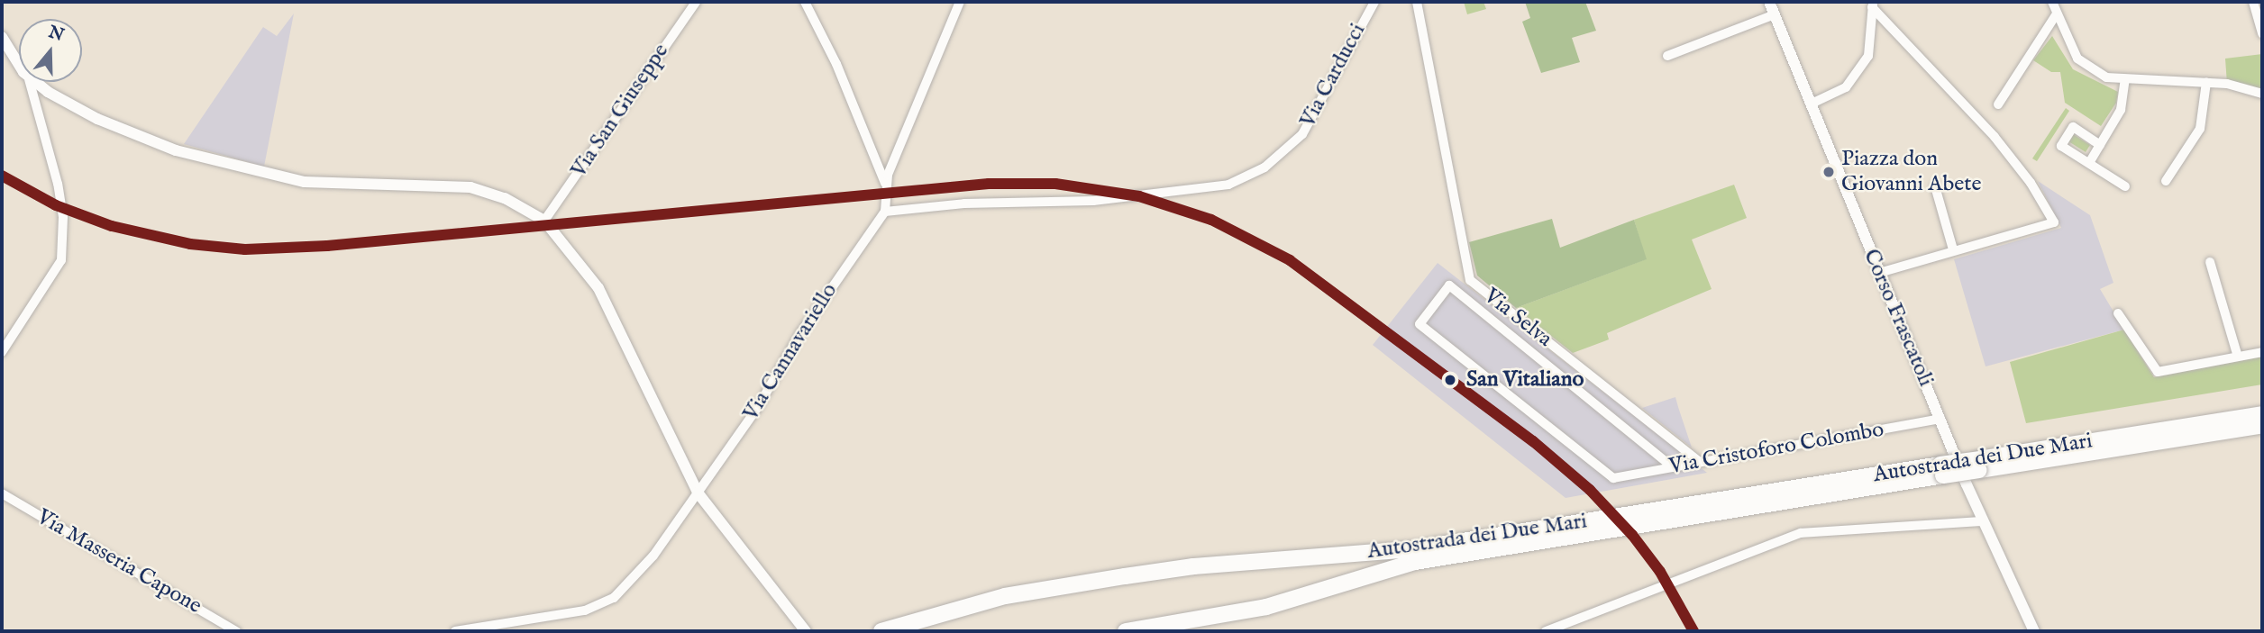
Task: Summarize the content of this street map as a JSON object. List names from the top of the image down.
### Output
{
  "streets": {
    "highway": ["Autostrada dei Due Mari"],
    "street": [
      "Via Carducci",
      "Via San Giuseppe",
      "Via Selva",
      "Corso Frascatoli",
      "Via Cannavariello",
      "Via Cristoforo Colombo",
      "Via Masseria Capone"
    ]
  },
  "crossings": [
    ["Via Carducci", "Via Cannavariello"],
    ["Via Selva", "Via Cristoforo Colombo"],
    ["Corso Frascatoli", "Via Cristoforo Colombo"]
  ],
  "places": ["Piazza don Giovanni Abete", "San Vitaliano"],
  "north": "top"
}
